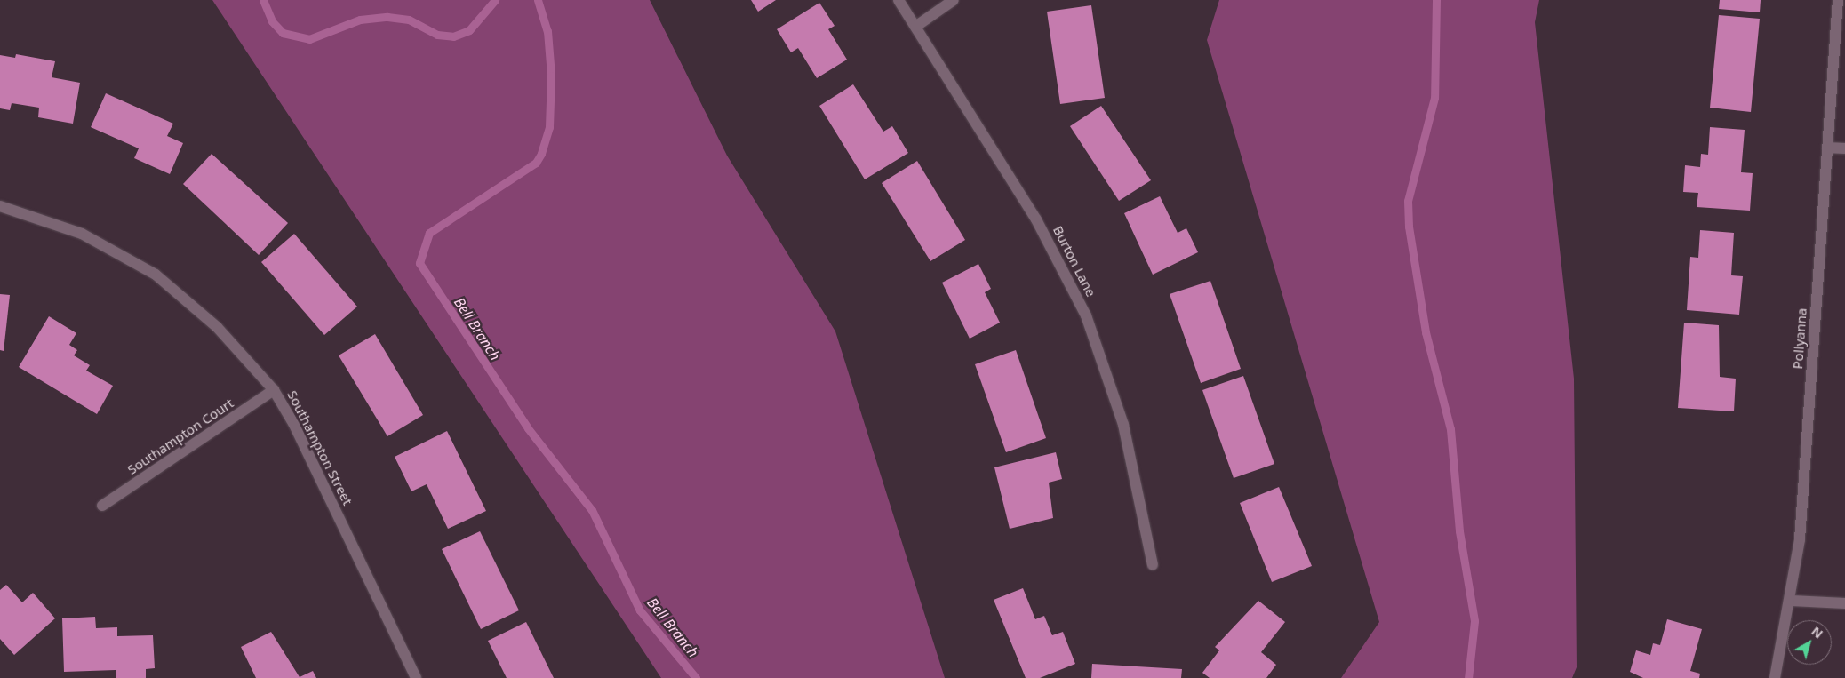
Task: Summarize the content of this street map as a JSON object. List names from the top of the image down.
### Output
{
  "streets": {
    "street": [
      "Burton Lane",
      "Pollyanna",
      "Southampton Court",
      "Southampton Street"
    ]
  },
  "crossings": [
    ["Southampton Court", "Southampton Street"]
  ],
  "water": ["Bell Branch"],
  "north": "top right"
}
